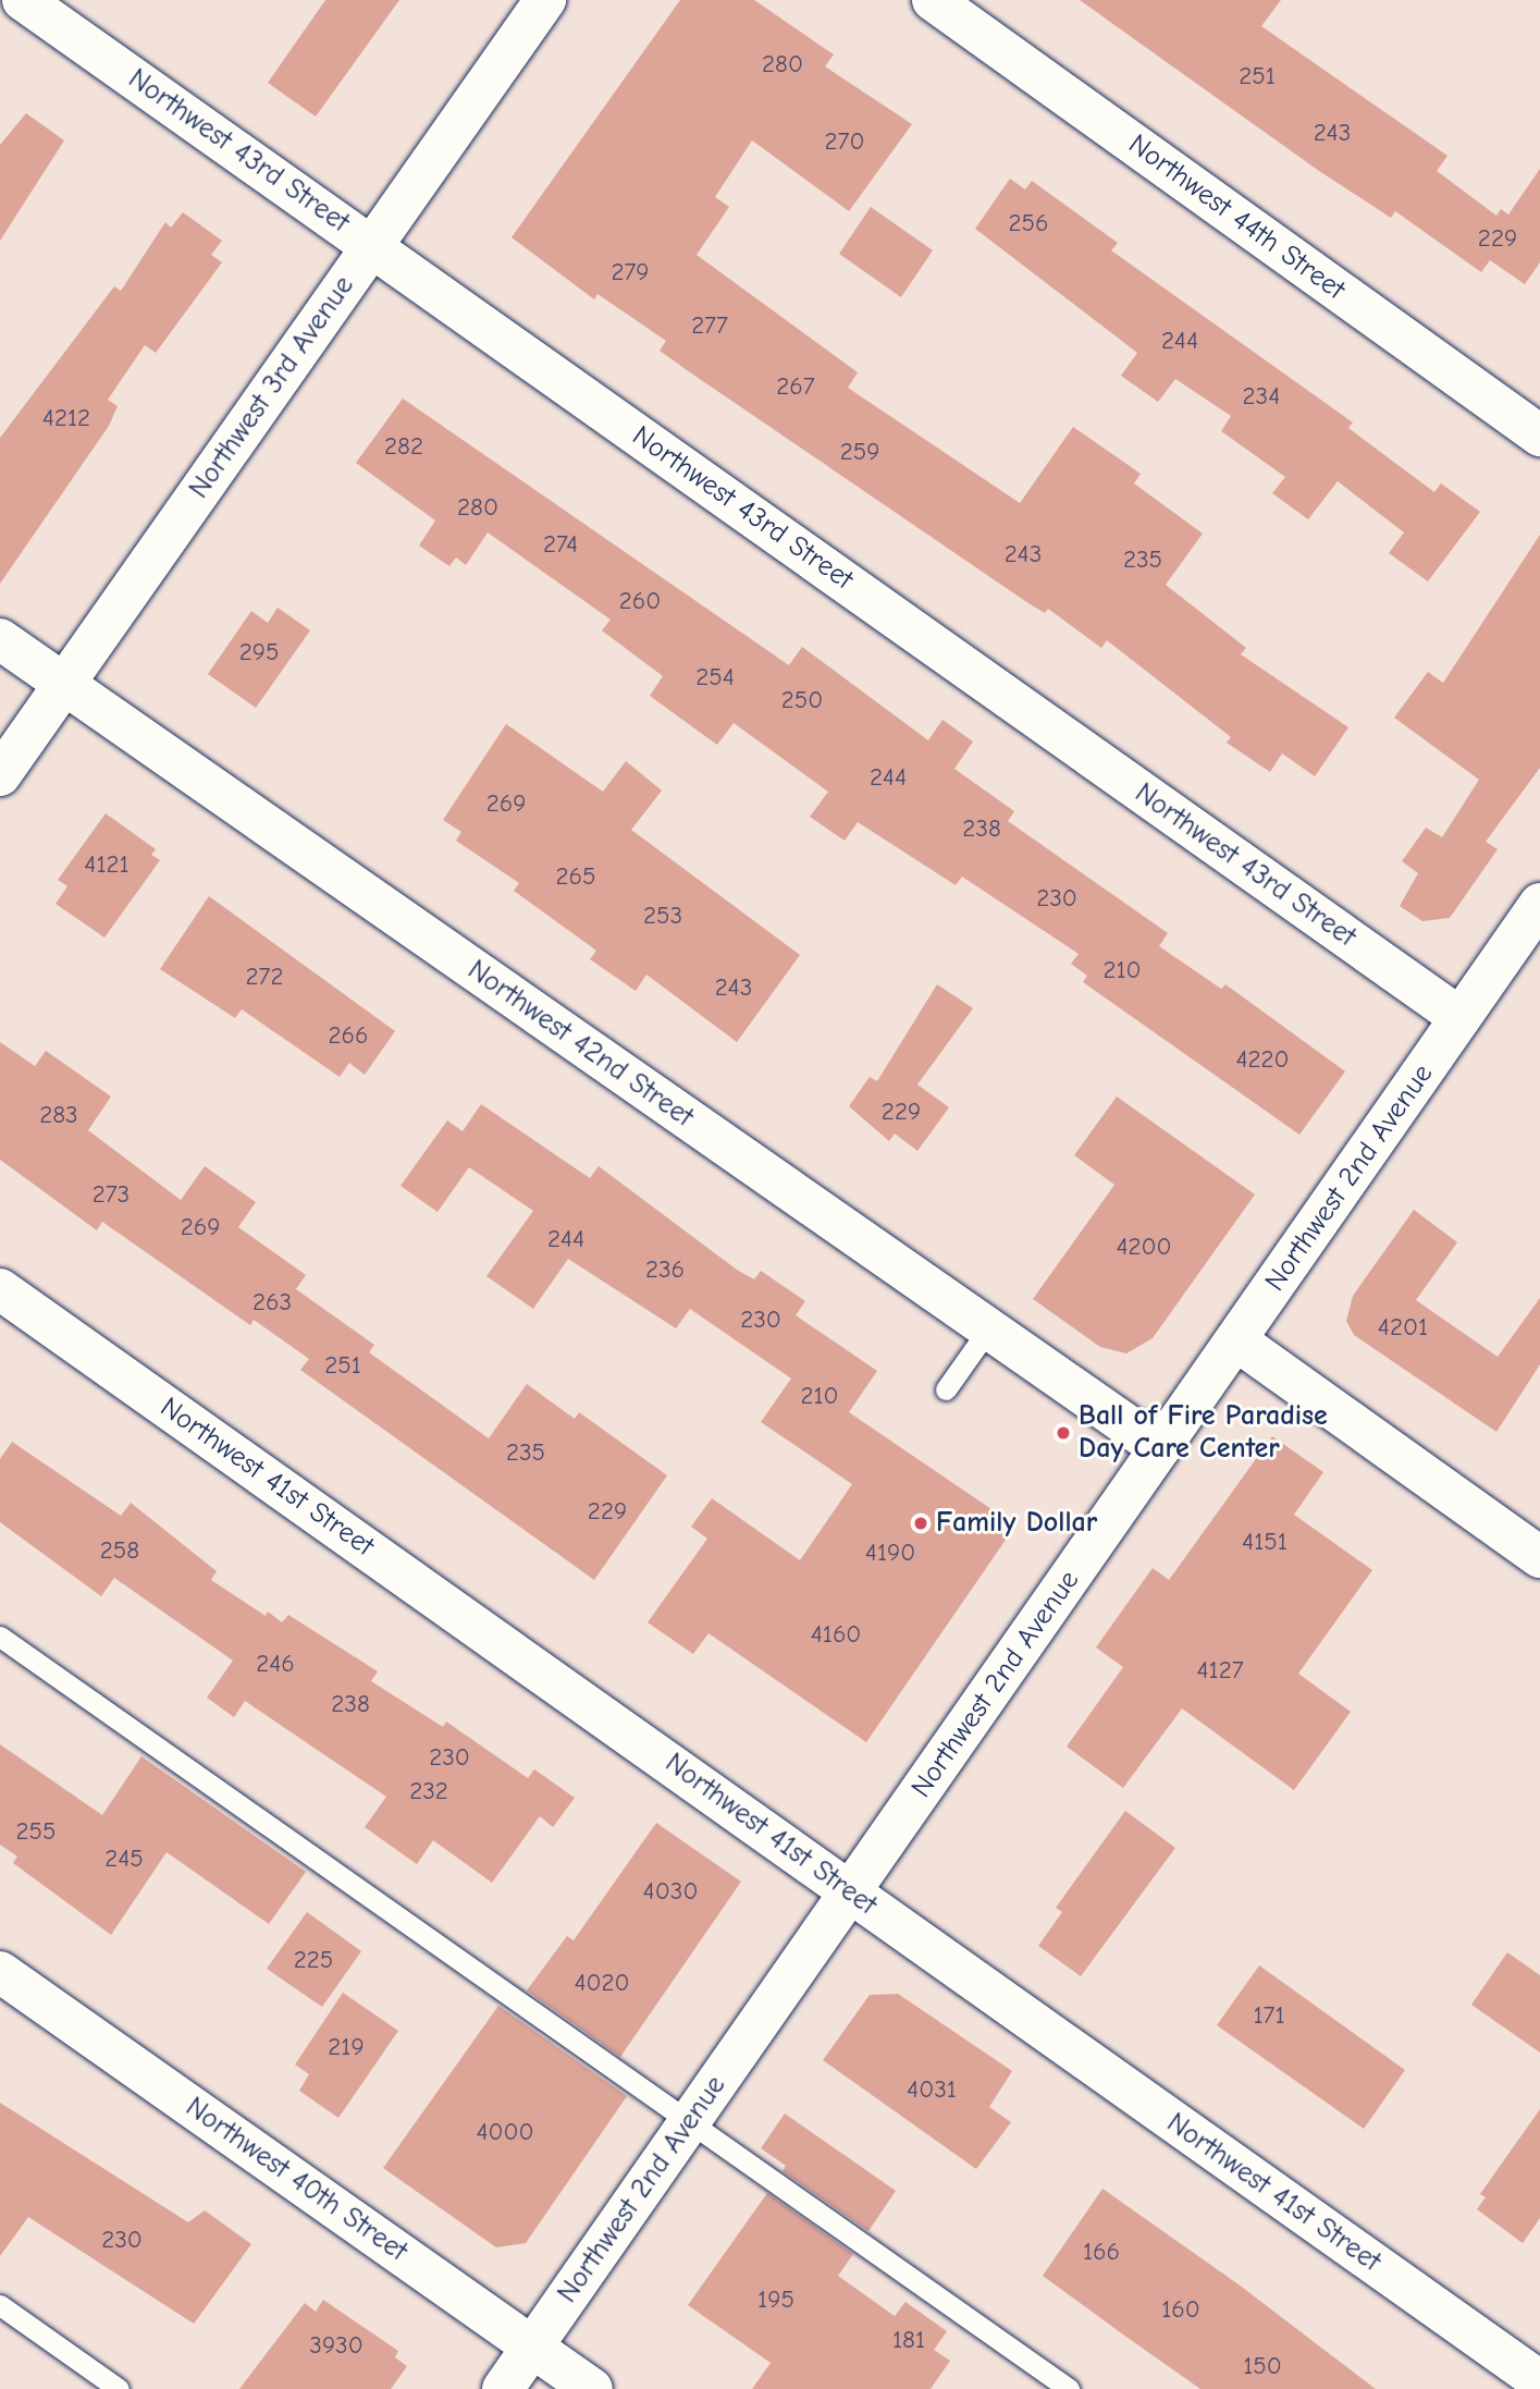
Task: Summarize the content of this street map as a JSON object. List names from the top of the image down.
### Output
{
  "streets": {
    "street": [
      "Northwest 43rd Street",
      "Northwest 44th Street",
      "Northwest 3rd Avenue",
      "Northwest 42nd Street",
      "Northwest 2nd Avenue",
      "Northwest 41st Street",
      "Northwest 40th Street"
    ]
  },
  "crossings": [
    ["Northwest 43rd Street", "Northwest 3rd Avenue"],
    ["Northwest 43rd Street", "Northwest 2nd Avenue"],
    ["Northwest 3rd Avenue", "Northwest 42nd Street"],
    ["Northwest 42nd Street", "Northwest 2nd Avenue"],
    ["Northwest 2nd Avenue", "Northwest 41st Street"],
    ["Northwest 2nd Avenue", "Northwest 40th Street"]
  ],
  "places": ["Ball of Fire Paradise Day Care Center", "Family Dollar"],
  "house_numbers": [
    "280",
    "251",
    "243",
    "270",
    "256",
    "229",
    "279",
    "277",
    "244",
    "267",
    "234",
    "4212",
    "282",
    "259",
    "280",
    "274",
    "243",
    "235",
    "260",
    "295",
    "254",
    "250",
    "244",
    "269",
    "238",
    "4121",
    "265",
    "230",
    "253",
    "210",
    "272",
    "243",
    "266",
    "4220",
    "229",
    "283",
    "273",
    "269",
    "244",
    "4200",
    "236",
    "263",
    "230",
    "4201",
    "251",
    "210",
    "235",
    "229",
    "4151",
    "258",
    "4190",
    "4160",
    "246",
    "4127",
    "238",
    "230",
    "232",
    "255",
    "245",
    "4030",
    "225",
    "4020",
    "171",
    "219",
    "4031",
    "4000",
    "230",
    "166",
    "195",
    "160",
    "181",
    "3930",
    "150"
  ]
}
